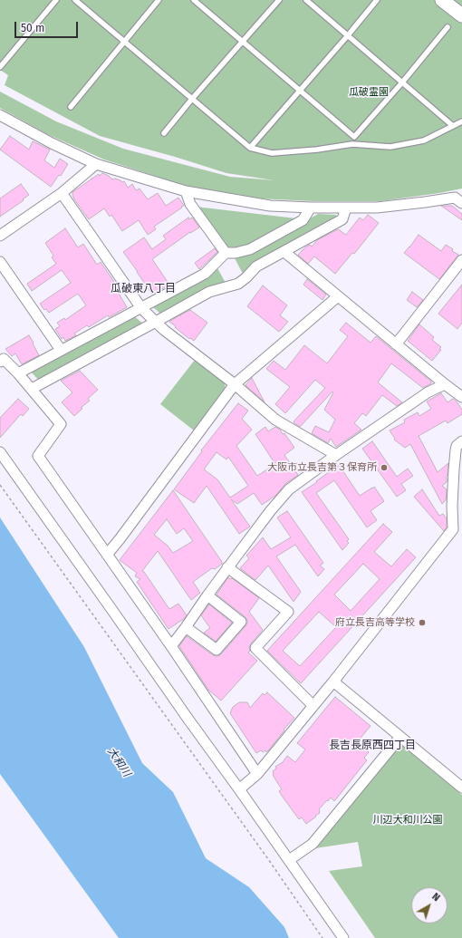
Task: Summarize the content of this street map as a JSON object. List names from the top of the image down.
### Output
{
  "districts": ["瓜破東八丁目", "長吉長原西四丁目"],
  "water": ["大和川"],
  "parks": ["瓜破霊園", "川辺大和川公園"],
  "places": ["大阪市立長吉第３保育所", "府立長吉高等学校"],
  "scale_bar": "50 m",
  "north": "top right"
}
